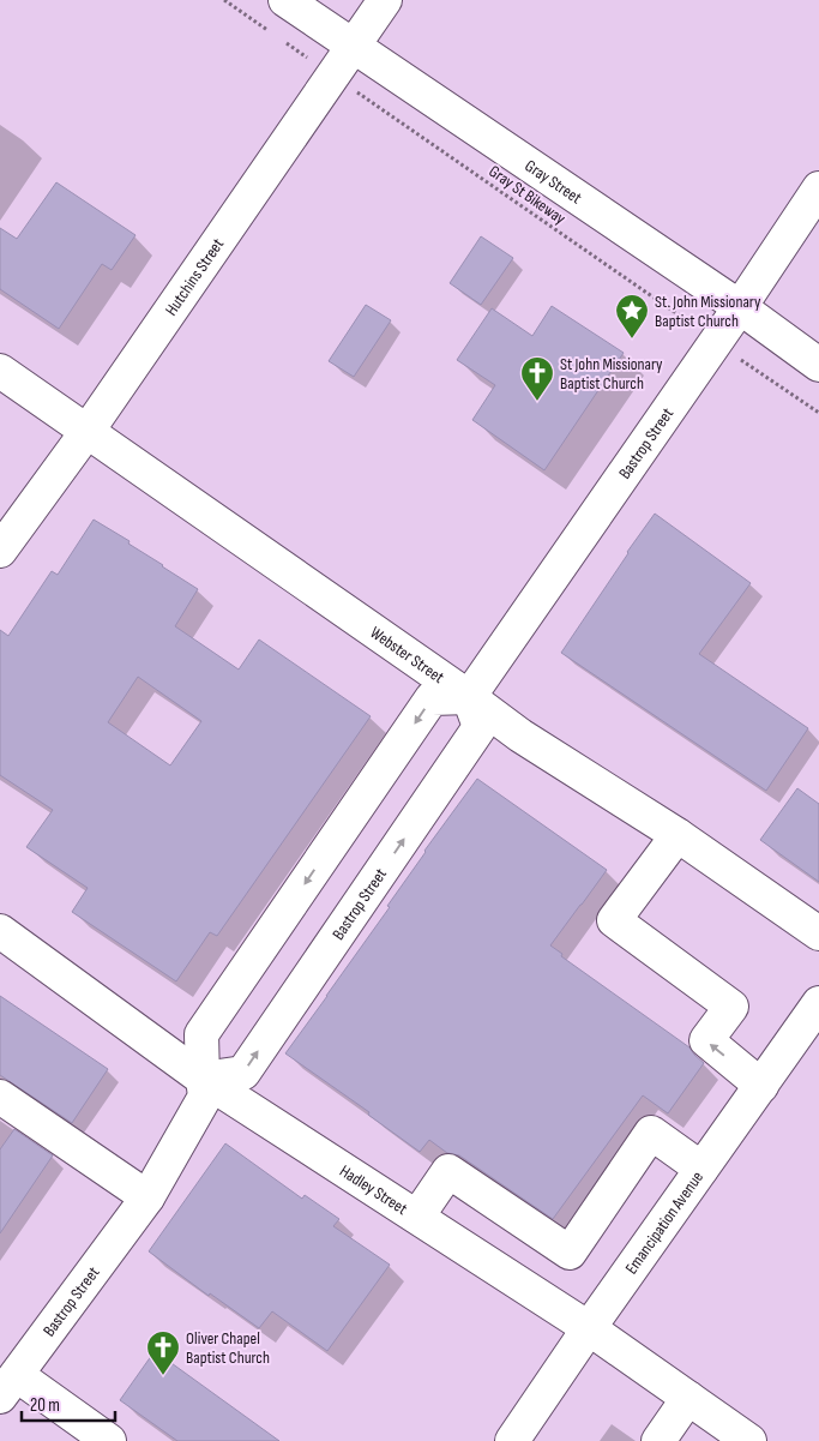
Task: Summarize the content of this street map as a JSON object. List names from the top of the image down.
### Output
{
  "streets": {
    "street": [
      "Gray Street",
      "Hutchins Street",
      "Bastrop Street",
      "Webster Street",
      "Hadley Street",
      "Emancipation Avenue"
    ],
    "path": ["Gray St Bikeway"]
  },
  "crossings": [
    ["Gray Street", "Hutchins Street"],
    ["Gray Street", "Bastrop Street"],
    ["Hutchins Street", "Webster Street"],
    ["Bastrop Street", "Webster Street"],
    ["Bastrop Street", "Hadley Street"],
    ["Hadley Street", "Emancipation Avenue"]
  ],
  "places": {
    "place": ["St. John Missionary Baptist Church"],
    "church": ["St John Missionary Baptist Church", "Oliver Chapel Baptist Church"]
  },
  "scale_bar": "20 m"
}
